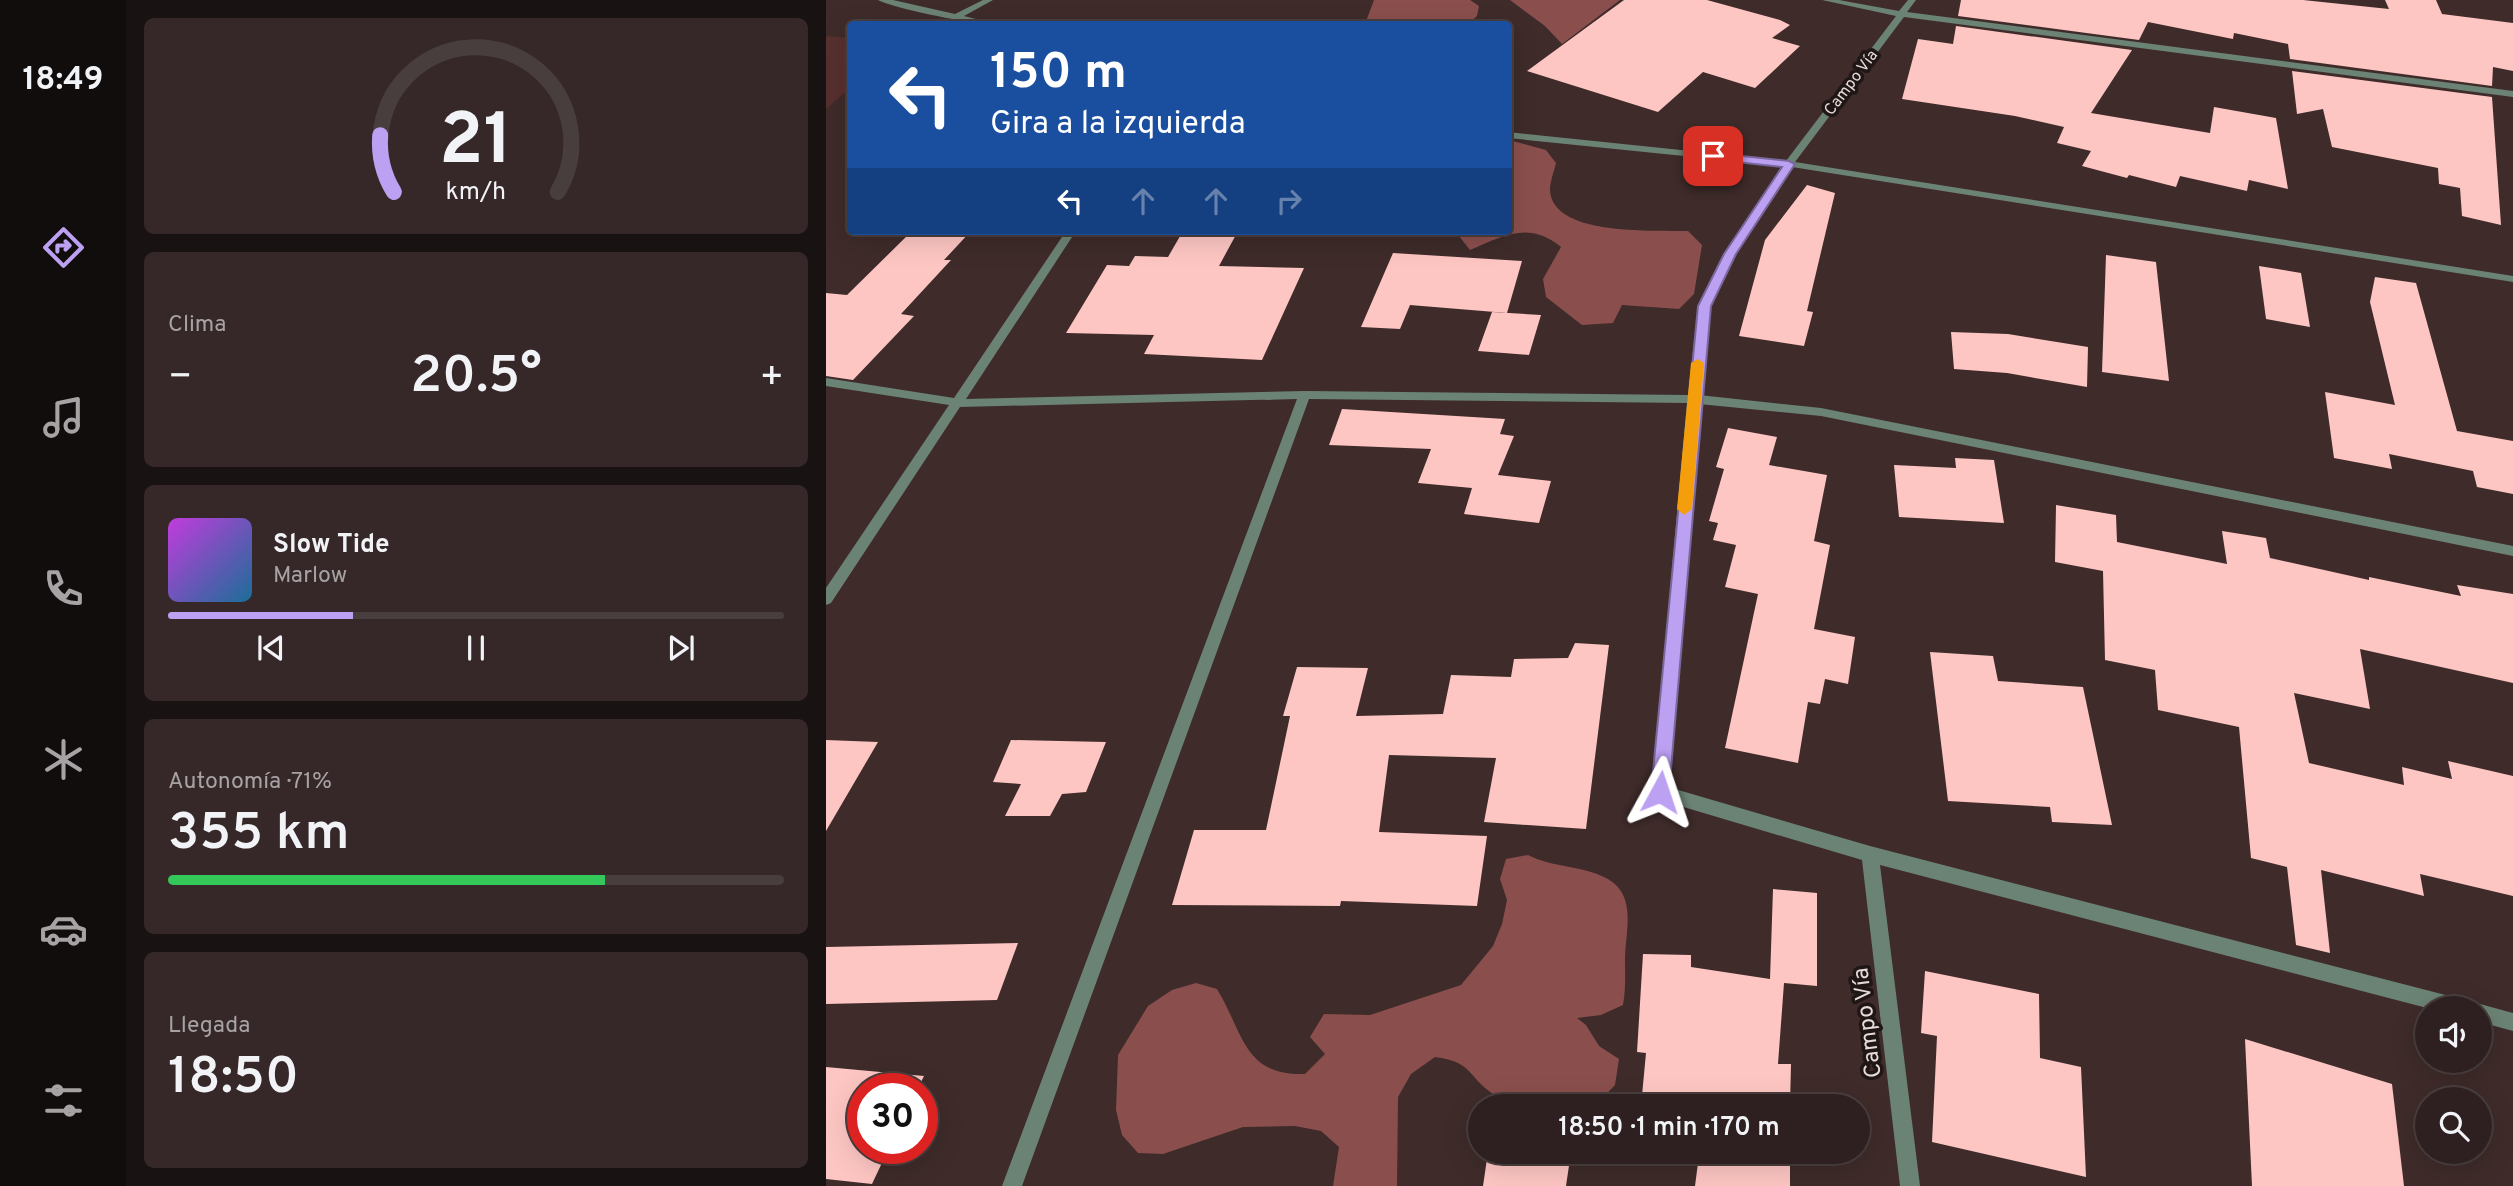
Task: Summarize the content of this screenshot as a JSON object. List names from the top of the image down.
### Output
{
  "streets": {
    "street": ["Campo Vía"]
  },
  "page": {
    "tabs": "18:49",
    "turn": ["150 m", "Gira a la izquierda"],
    "tile": [
      "Clima",
      ["Autonomía · 71%", "355 km"],
      ["Llegada", "18:50"]
    ],
    "heat": ["−", "20.5°", "+"],
    "song": ["Slow Tide", "Marlow"],
    "limit": "30",
    "trip": "18:50 · 1 min · 170 m",
    "gauge": ["21", "km/h"]
  }
}
